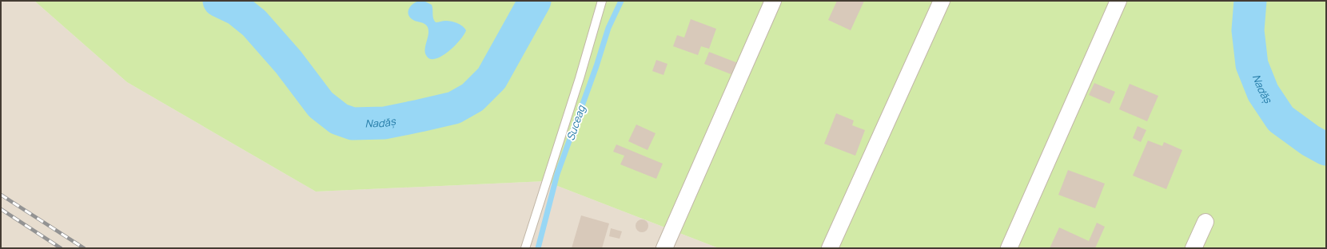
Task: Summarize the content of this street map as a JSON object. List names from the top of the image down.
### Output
{
  "water": ["Nadăș", "Suceag"]
}
